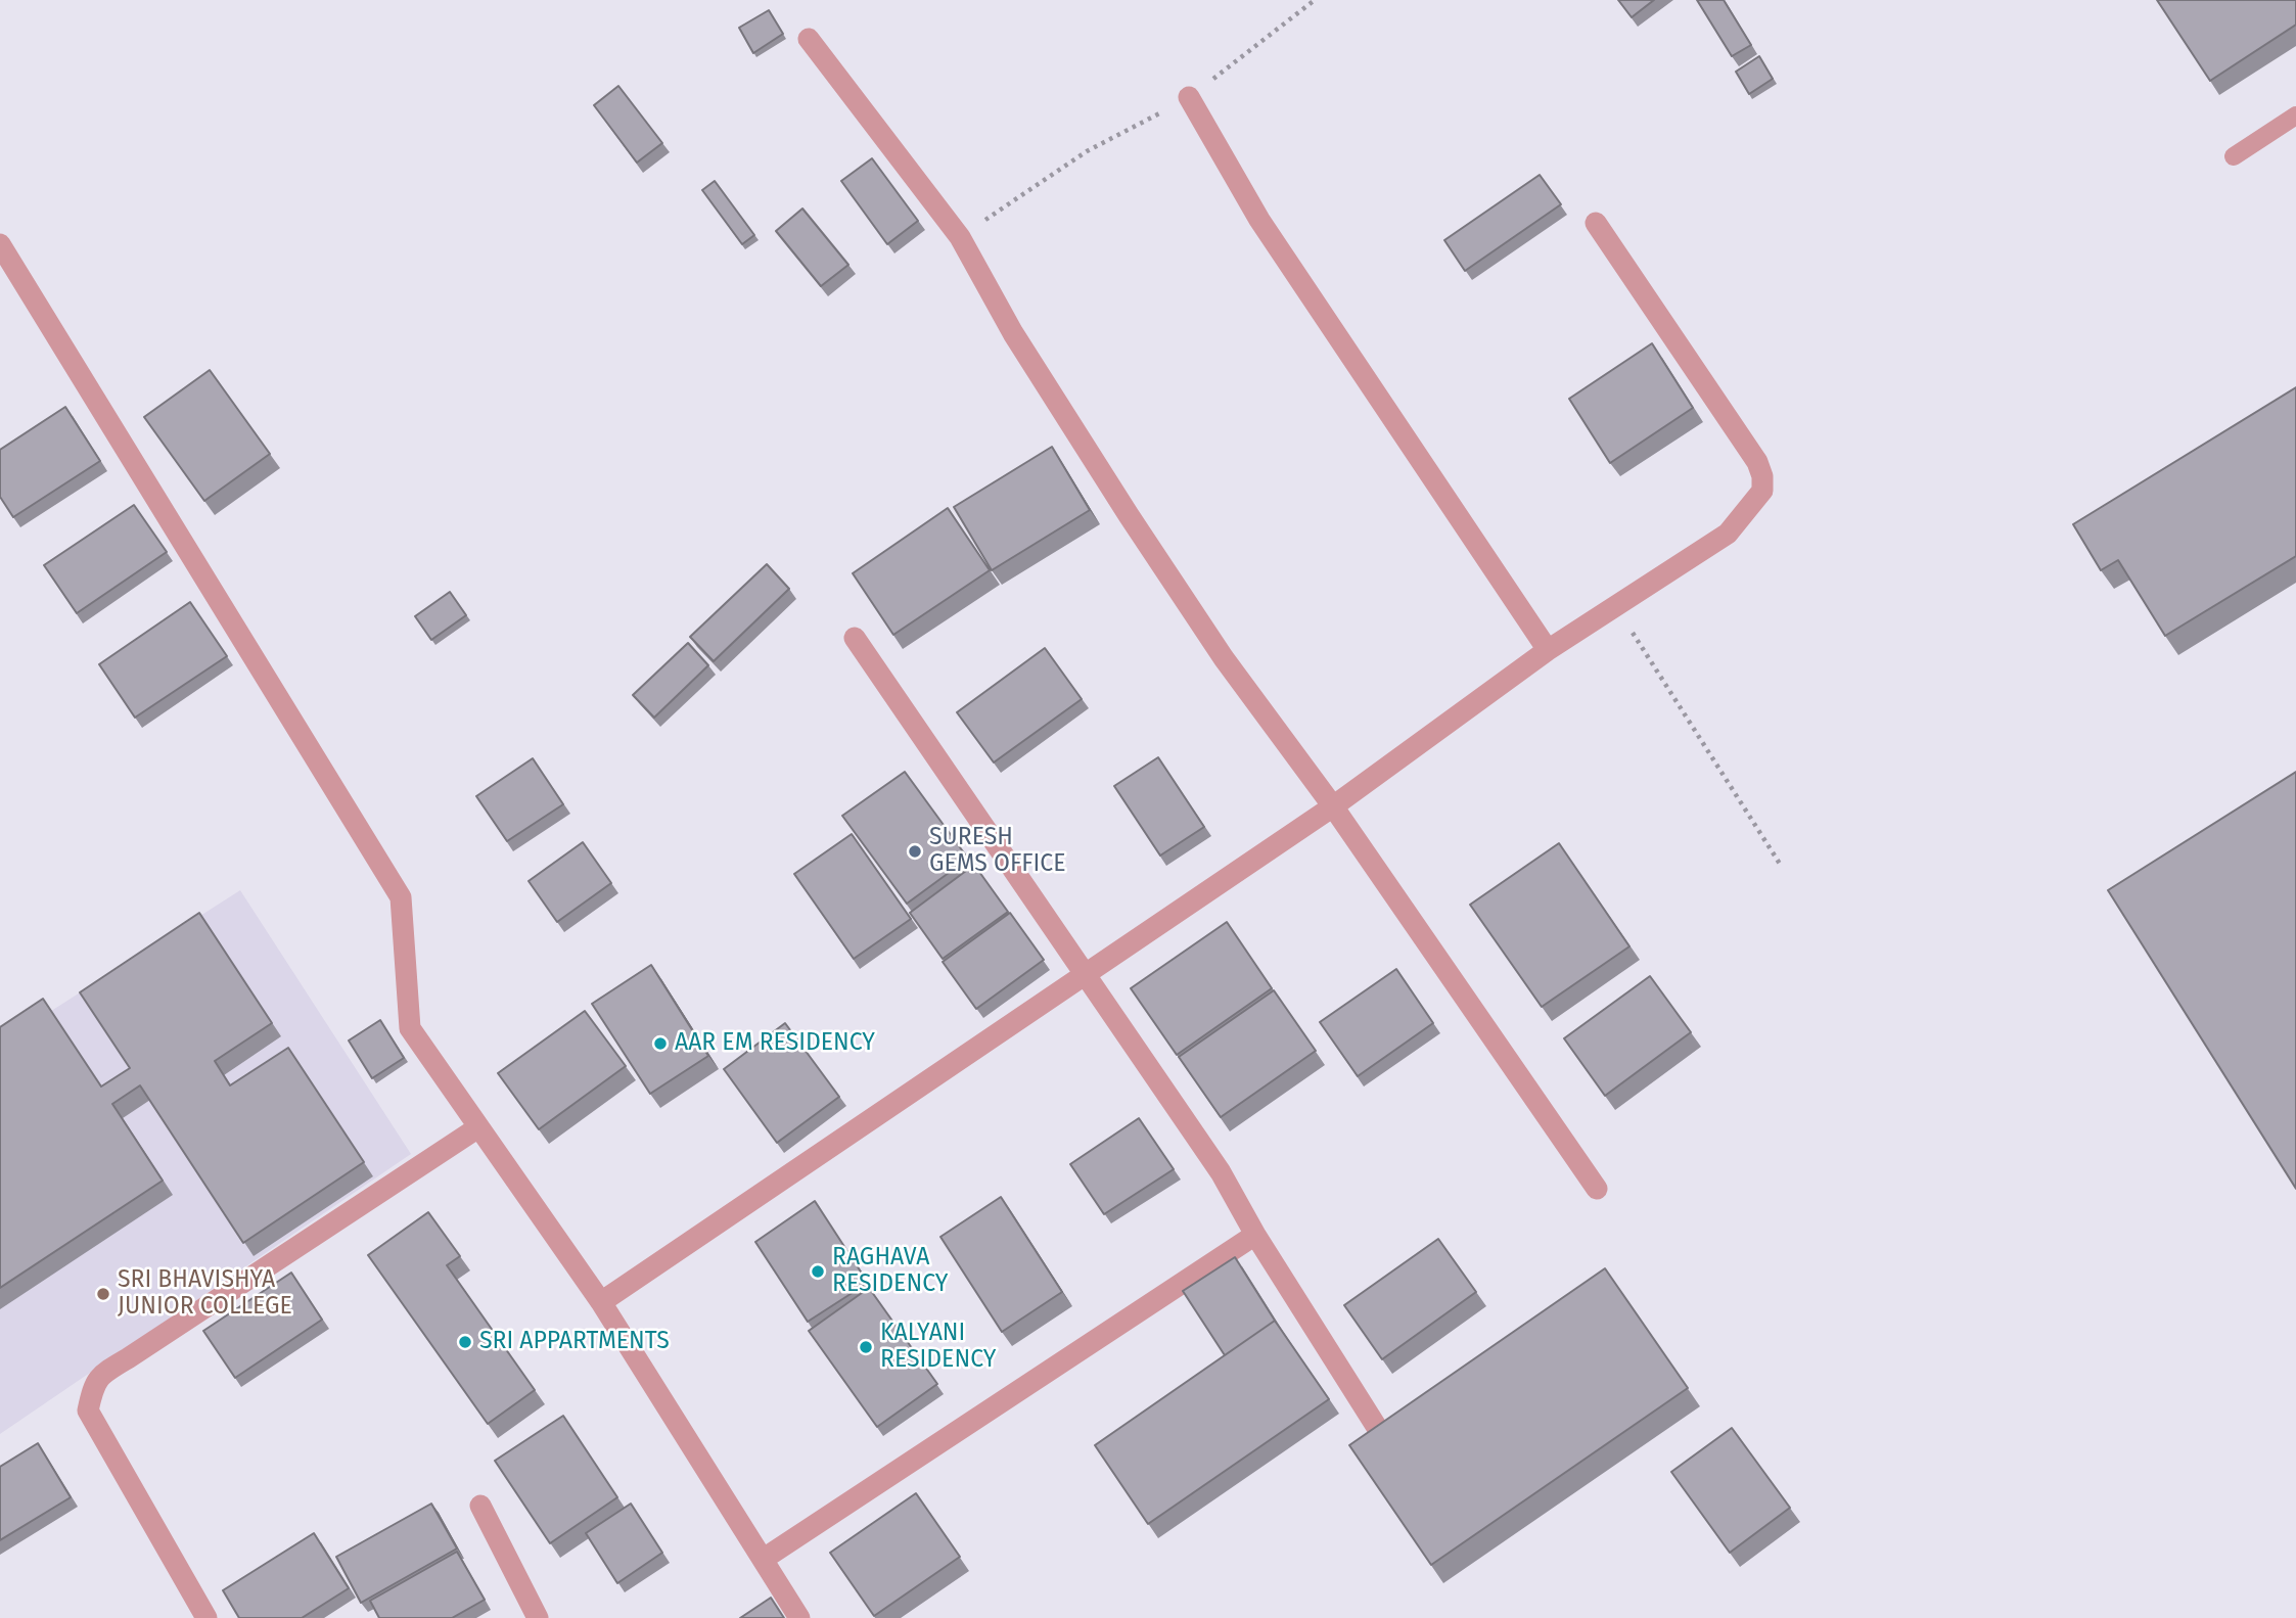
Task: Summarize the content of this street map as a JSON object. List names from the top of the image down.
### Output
{
  "places": [
    "SURESH GEMS OFFICE",
    "AAR EM RESIDENCY",
    "RAGHAVA RESIDENCY",
    "SRI BHAVISHYA JUNIOR COLLEGE",
    "SRI APPARTMENTS",
    "KALYANI RESIDENCY"
  ]
}
